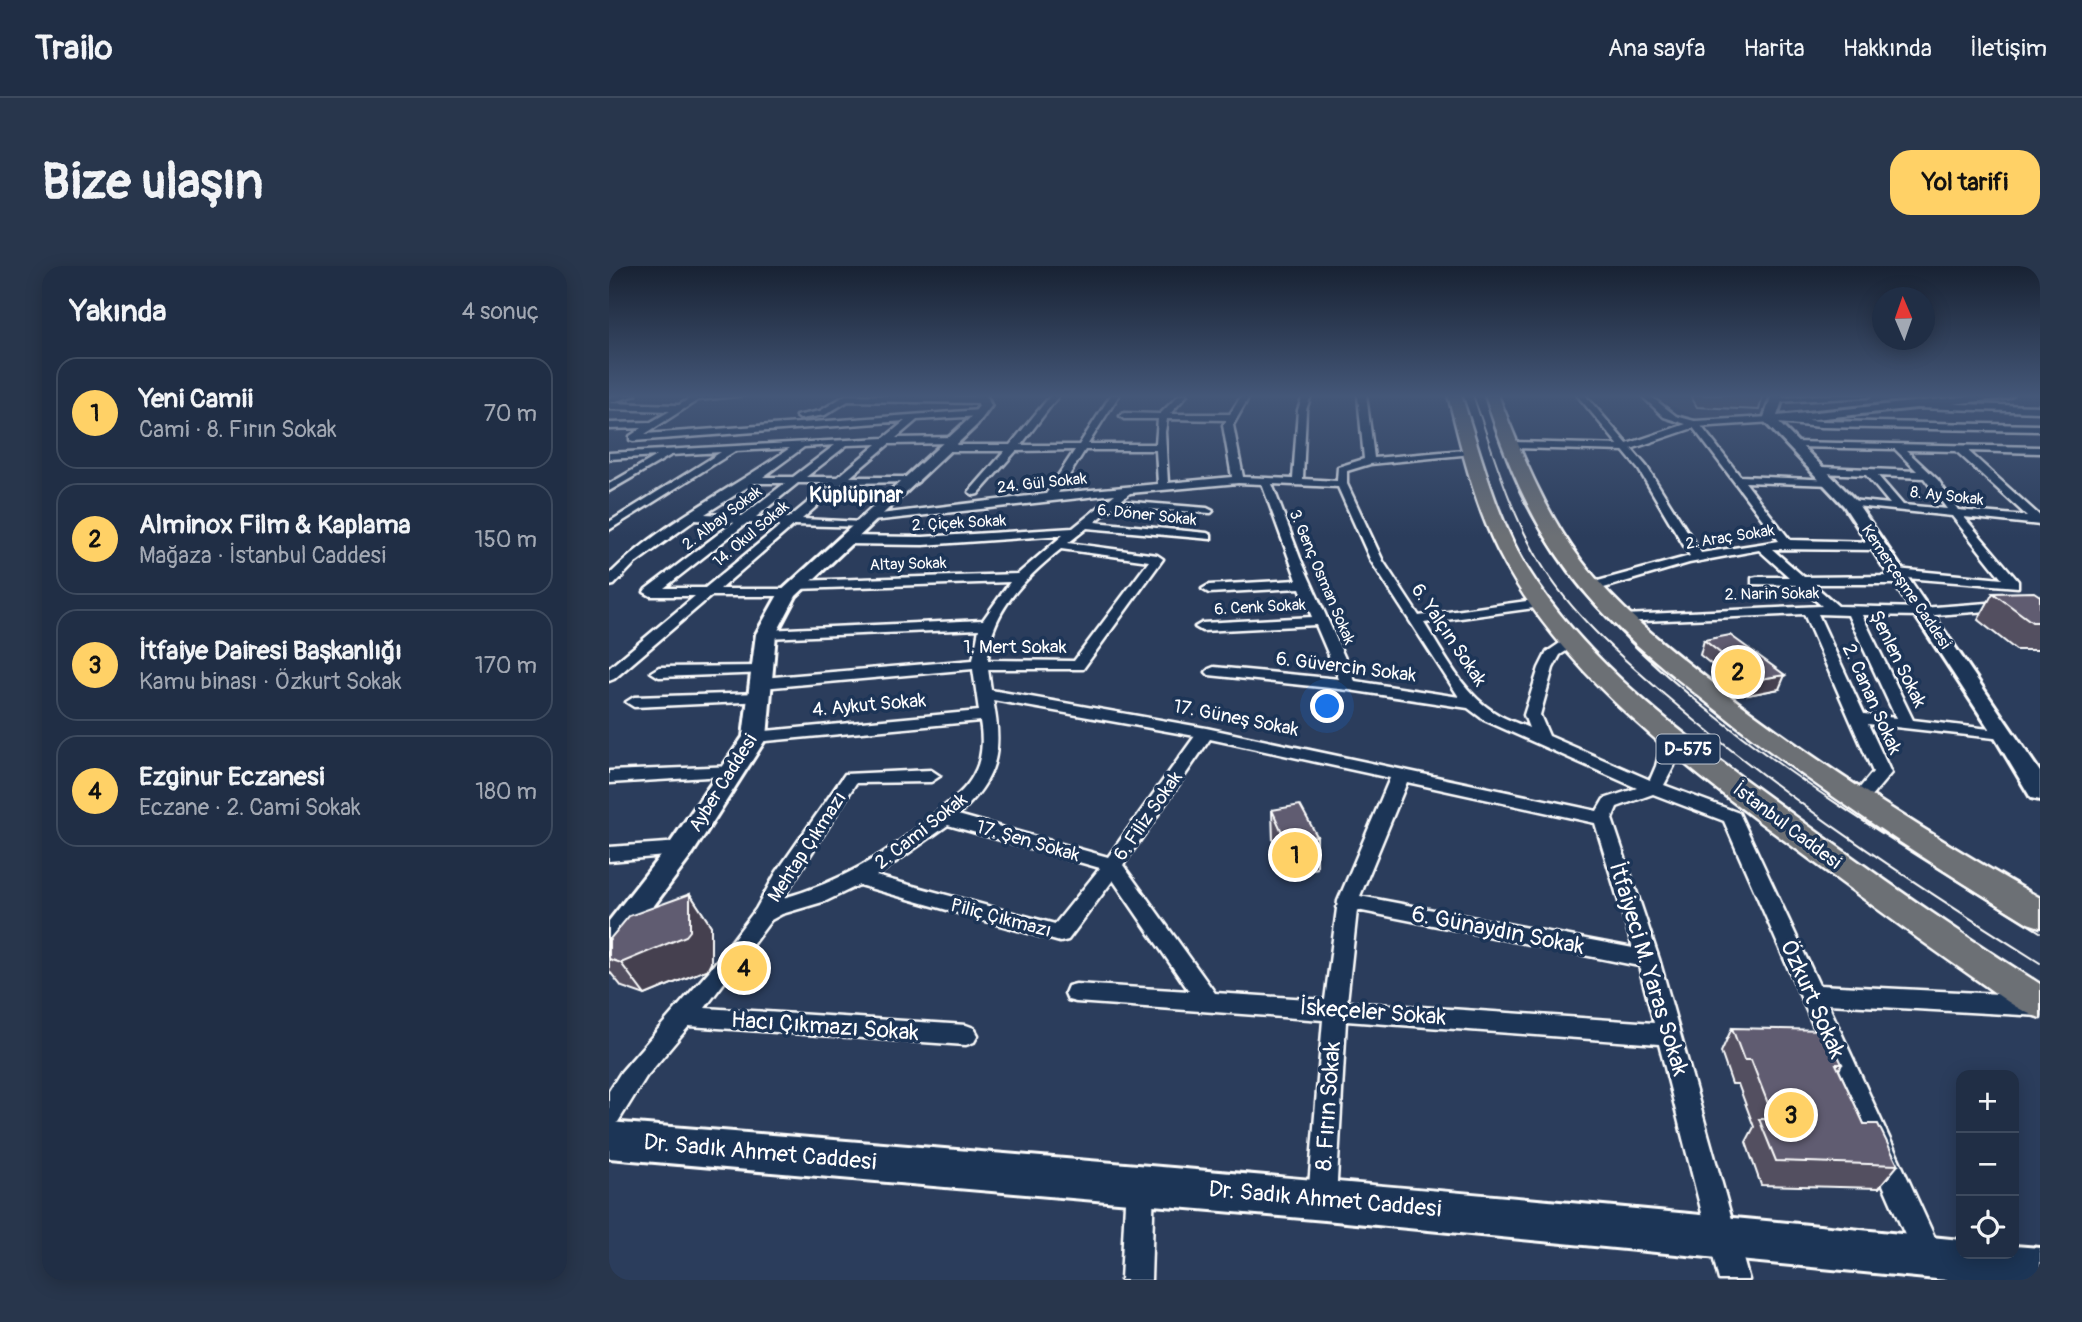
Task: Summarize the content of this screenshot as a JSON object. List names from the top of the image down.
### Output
{
  "streets": {
    "highway": ["D-575", "İstanbul Caddesi"],
    "main road": ["Kemerçeşme Caddesi", "Ayber Caddesi", "Dr. Sadık Ahmet Caddesi"],
    "street": [
      "24. Gül Sokak",
      "8. Ay Sokak",
      "6. Döner Sokak",
      "2. Albay Sokak",
      "2. Çiçek Sokak",
      "14. Okul Sokak",
      "2. Araç Sokak",
      "Altay Sokak",
      "3. Genç Osman Sokak",
      "2. Narin Sokak",
      "6. Cenk Sokak",
      "6. Yalçın Sokak",
      "1. Mert Sokak",
      "Şenlen Sokak",
      "6. Güvercin Sokak",
      "2. Canan Sokak",
      "4. Aykut Sokak",
      "17. Güneş Sokak",
      "6. Filiz Sokak",
      "2. Cami Sokak",
      "17. Şen Sokak",
      "Mehtap Çıkmazı",
      "Piliç Çıkmazı",
      "6. Günaydın Sokak",
      "İtfaiyeci M. Yaras Sokak",
      "Özkurt Sokak",
      "İskeçeler Sokak",
      "Hacı Çıkmazı Sokak",
      "8. Fırın Sokak"
    ]
  },
  "crossings": [
    ["24. Gül Sokak", "2. Albay Sokak"],
    ["24. Gül Sokak", "14. Okul Sokak"],
    ["24. Gül Sokak", "3. Genç Osman Sokak"],
    ["24. Gül Sokak", "6. Yalçın Sokak"],
    ["24. Gül Sokak", "Ayber Caddesi"],
    ["24. Gül Sokak", "2. Cami Sokak"],
    ["8. Ay Sokak", "Kemerçeşme Caddesi"],
    ["6. Döner Sokak", "2. Çiçek Sokak"],
    ["6. Döner Sokak", "2. Cami Sokak"],
    ["2. Albay Sokak", "Altay Sokak"],
    ["2. Çiçek Sokak", "Ayber Caddesi"],
    ["2. Çiçek Sokak", "2. Cami Sokak"],
    ["14. Okul Sokak", "Altay Sokak"],
    ["2. Araç Sokak", "Kemerçeşme Caddesi"],
    ["2. Araç Sokak", "D-575"],
    ["Altay Sokak", "Ayber Caddesi"],
    ["Altay Sokak", "2. Cami Sokak"],
    ["3. Genç Osman Sokak", "6. Cenk Sokak"],
    ["3. Genç Osman Sokak", "6. Güvercin Sokak"],
    ["Kemerçeşme Caddesi", "2. Narin Sokak"],
    ["2. Narin Sokak", "Şenlen Sokak"],
    ["2. Narin Sokak", "2. Canan Sokak"],
    ["2. Narin Sokak", "D-575"],
    ["6. Yalçın Sokak", "6. Güvercin Sokak"],
    ["6. Yalçın Sokak", "Özkurt Sokak"],
    ["1. Mert Sokak", "Ayber Caddesi"],
    ["1. Mert Sokak", "2. Cami Sokak"],
    ["2. Canan Sokak", "D-575"],
    ["4. Aykut Sokak", "Ayber Caddesi"],
    ["4. Aykut Sokak", "2. Cami Sokak"],
    ["17. Güneş Sokak", "6. Filiz Sokak"],
    ["17. Güneş Sokak", "2. Cami Sokak"],
    ["17. Güneş Sokak", "İtfaiyeci M. Yaras Sokak"],
    ["17. Güneş Sokak", "8. Fırın Sokak"],
    ["6. Filiz Sokak", "17. Şen Sokak"],
    ["6. Filiz Sokak", "Piliç Çıkmazı"],
    ["6. Filiz Sokak", "İskeçeler Sokak"],
    ["2. Cami Sokak", "17. Şen Sokak"],
    ["2. Cami Sokak", "Mehtap Çıkmazı"],
    ["2. Cami Sokak", "Piliç Çıkmazı"],
    ["17. Şen Sokak", "Piliç Çıkmazı"],
    ["6. Günaydın Sokak", "İtfaiyeci M. Yaras Sokak"],
    ["6. Günaydın Sokak", "8. Fırın Sokak"],
    ["İtfaiyeci M. Yaras Sokak", "İskeçeler Sokak"],
    ["İtfaiyeci M. Yaras Sokak", "Dr. Sadık Ahmet Caddesi"],
    ["Özkurt Sokak", "Dr. Sadık Ahmet Caddesi"],
    ["İskeçeler Sokak", "8. Fırın Sokak"],
    ["8. Fırın Sokak", "Dr. Sadık Ahmet Caddesi"]
  ],
  "districts": ["Küplüpınar"],
  "north": "top",
  "page": {
    "header": "Trailo",
    "nav": [
      "Ana sayfa",
      "Harita",
      "Hakkında",
      "İletişim"
    ],
    "buttons": "Yol tarifi",
    "title": "Bize ulaşın",
    "heading": ["Yakında", "4 sonuç"],
    "list": [
      {
        "mark": "1",
        "name": "Yeni Camii",
        "note": "Cami · 8. Fırın Sokak",
        "value": "70 m"
      },
      {
        "mark": "2",
        "name": "Alminox Film & Kaplama",
        "note": "Mağaza · İstanbul Caddesi",
        "value": "150 m"
      },
      {
        "mark": "3",
        "name": "İtfaiye Dairesi Başkanlığı",
        "note": "Kamu binası · Özkurt Sokak",
        "value": "170 m"
      },
      {
        "mark": "4",
        "name": "Ezginur Eczanesi",
        "note": "Eczane · 2. Cami Sokak",
        "value": "180 m"
      }
    ],
    "pins": [
      "2",
      "1",
      "4",
      "3"
    ],
    "map_buttons": ["+", "−"]
  }
}
